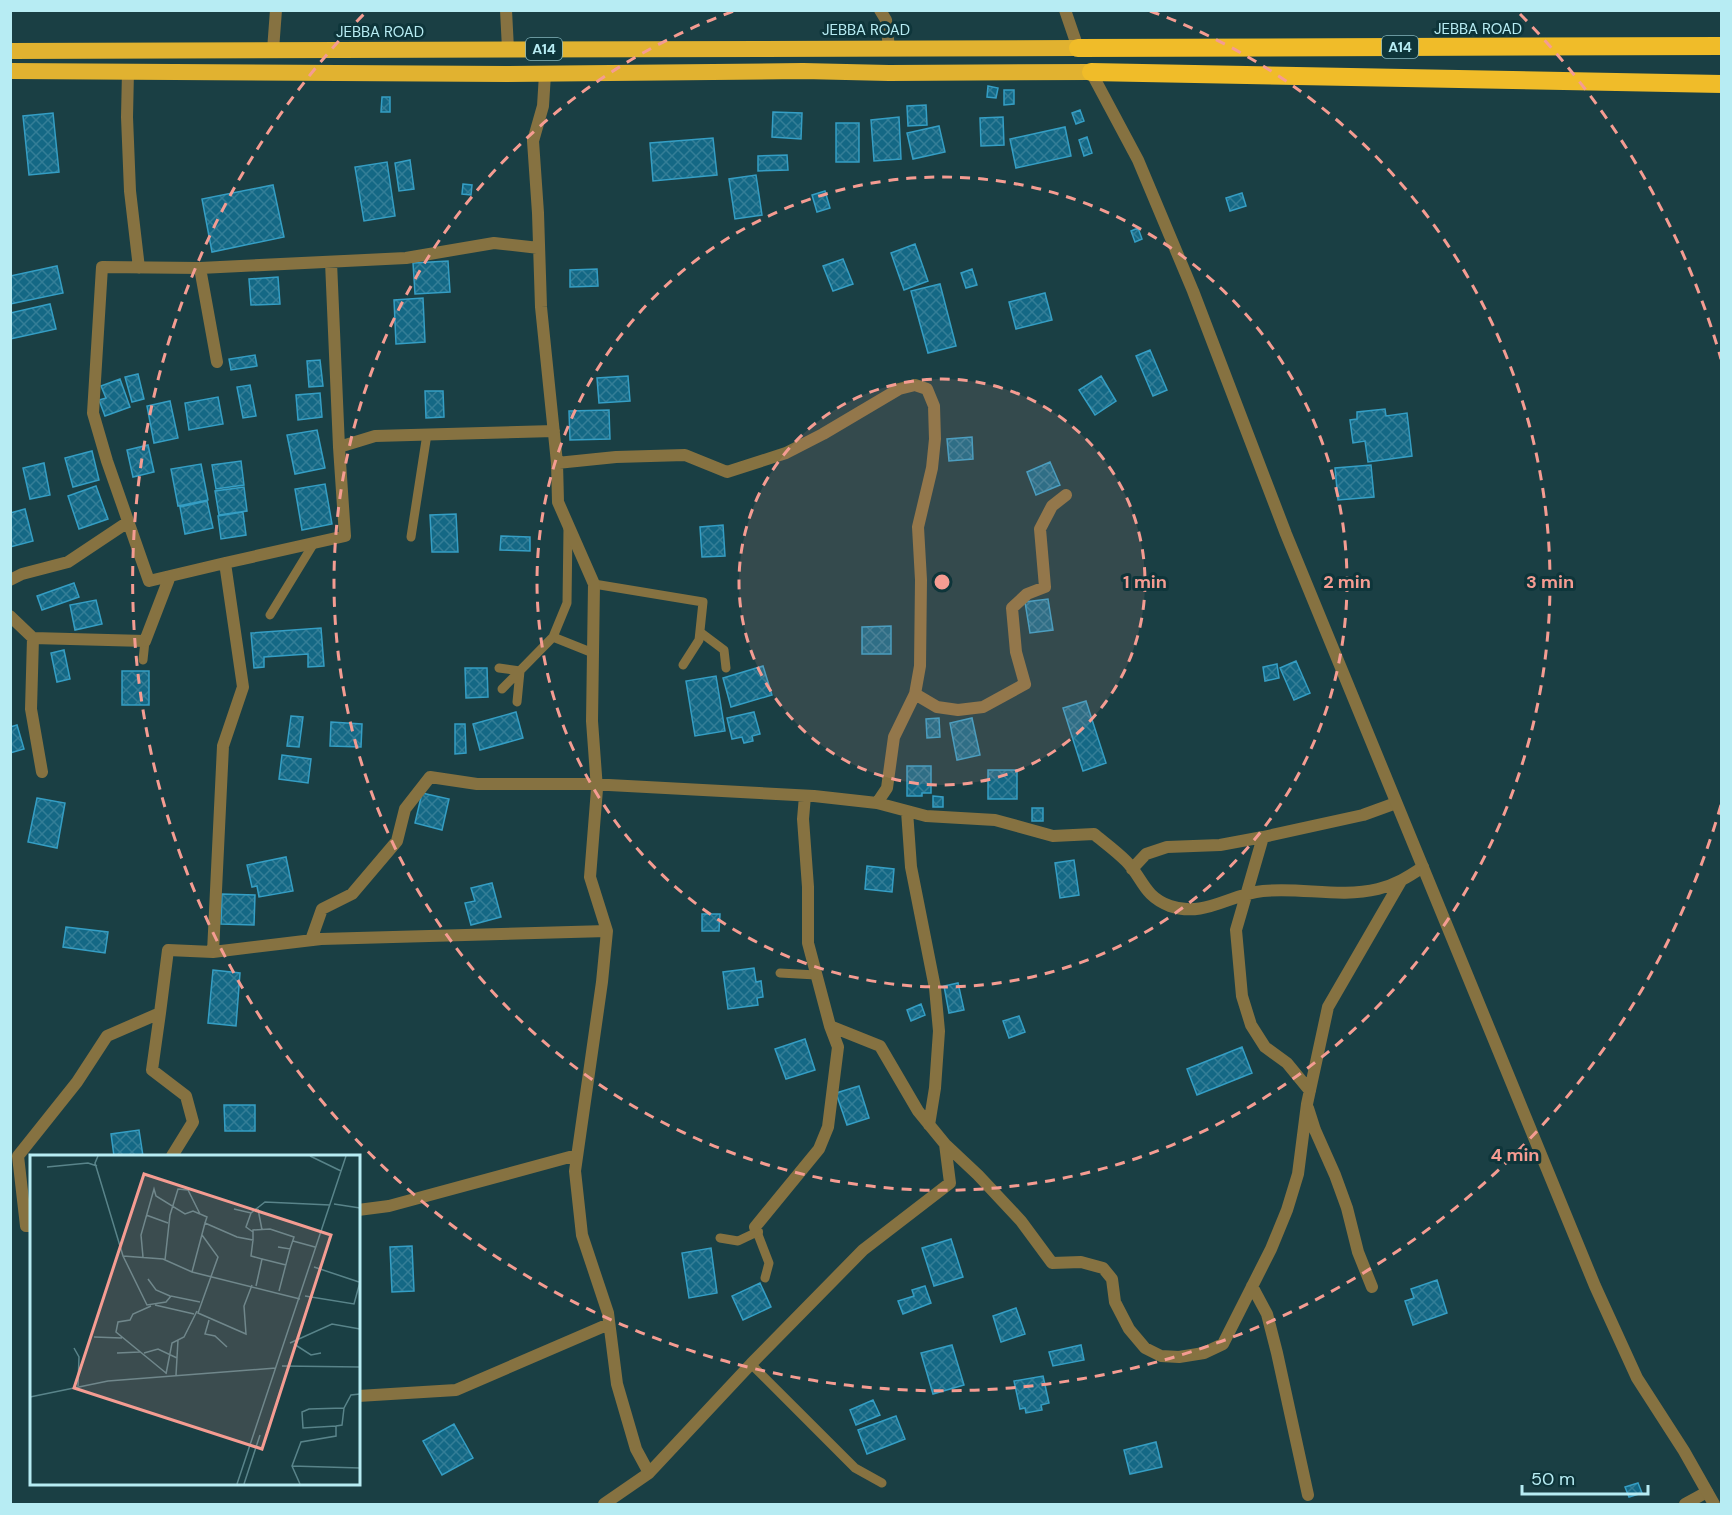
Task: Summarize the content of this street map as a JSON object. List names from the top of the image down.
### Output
{
  "streets": {
    "highway": ["JEBBA ROAD", "A14"]
  },
  "scale_bar": "50 m",
  "rings": [
    "1 min",
    "2 min",
    "3 min",
    "4 min"
  ]
}
